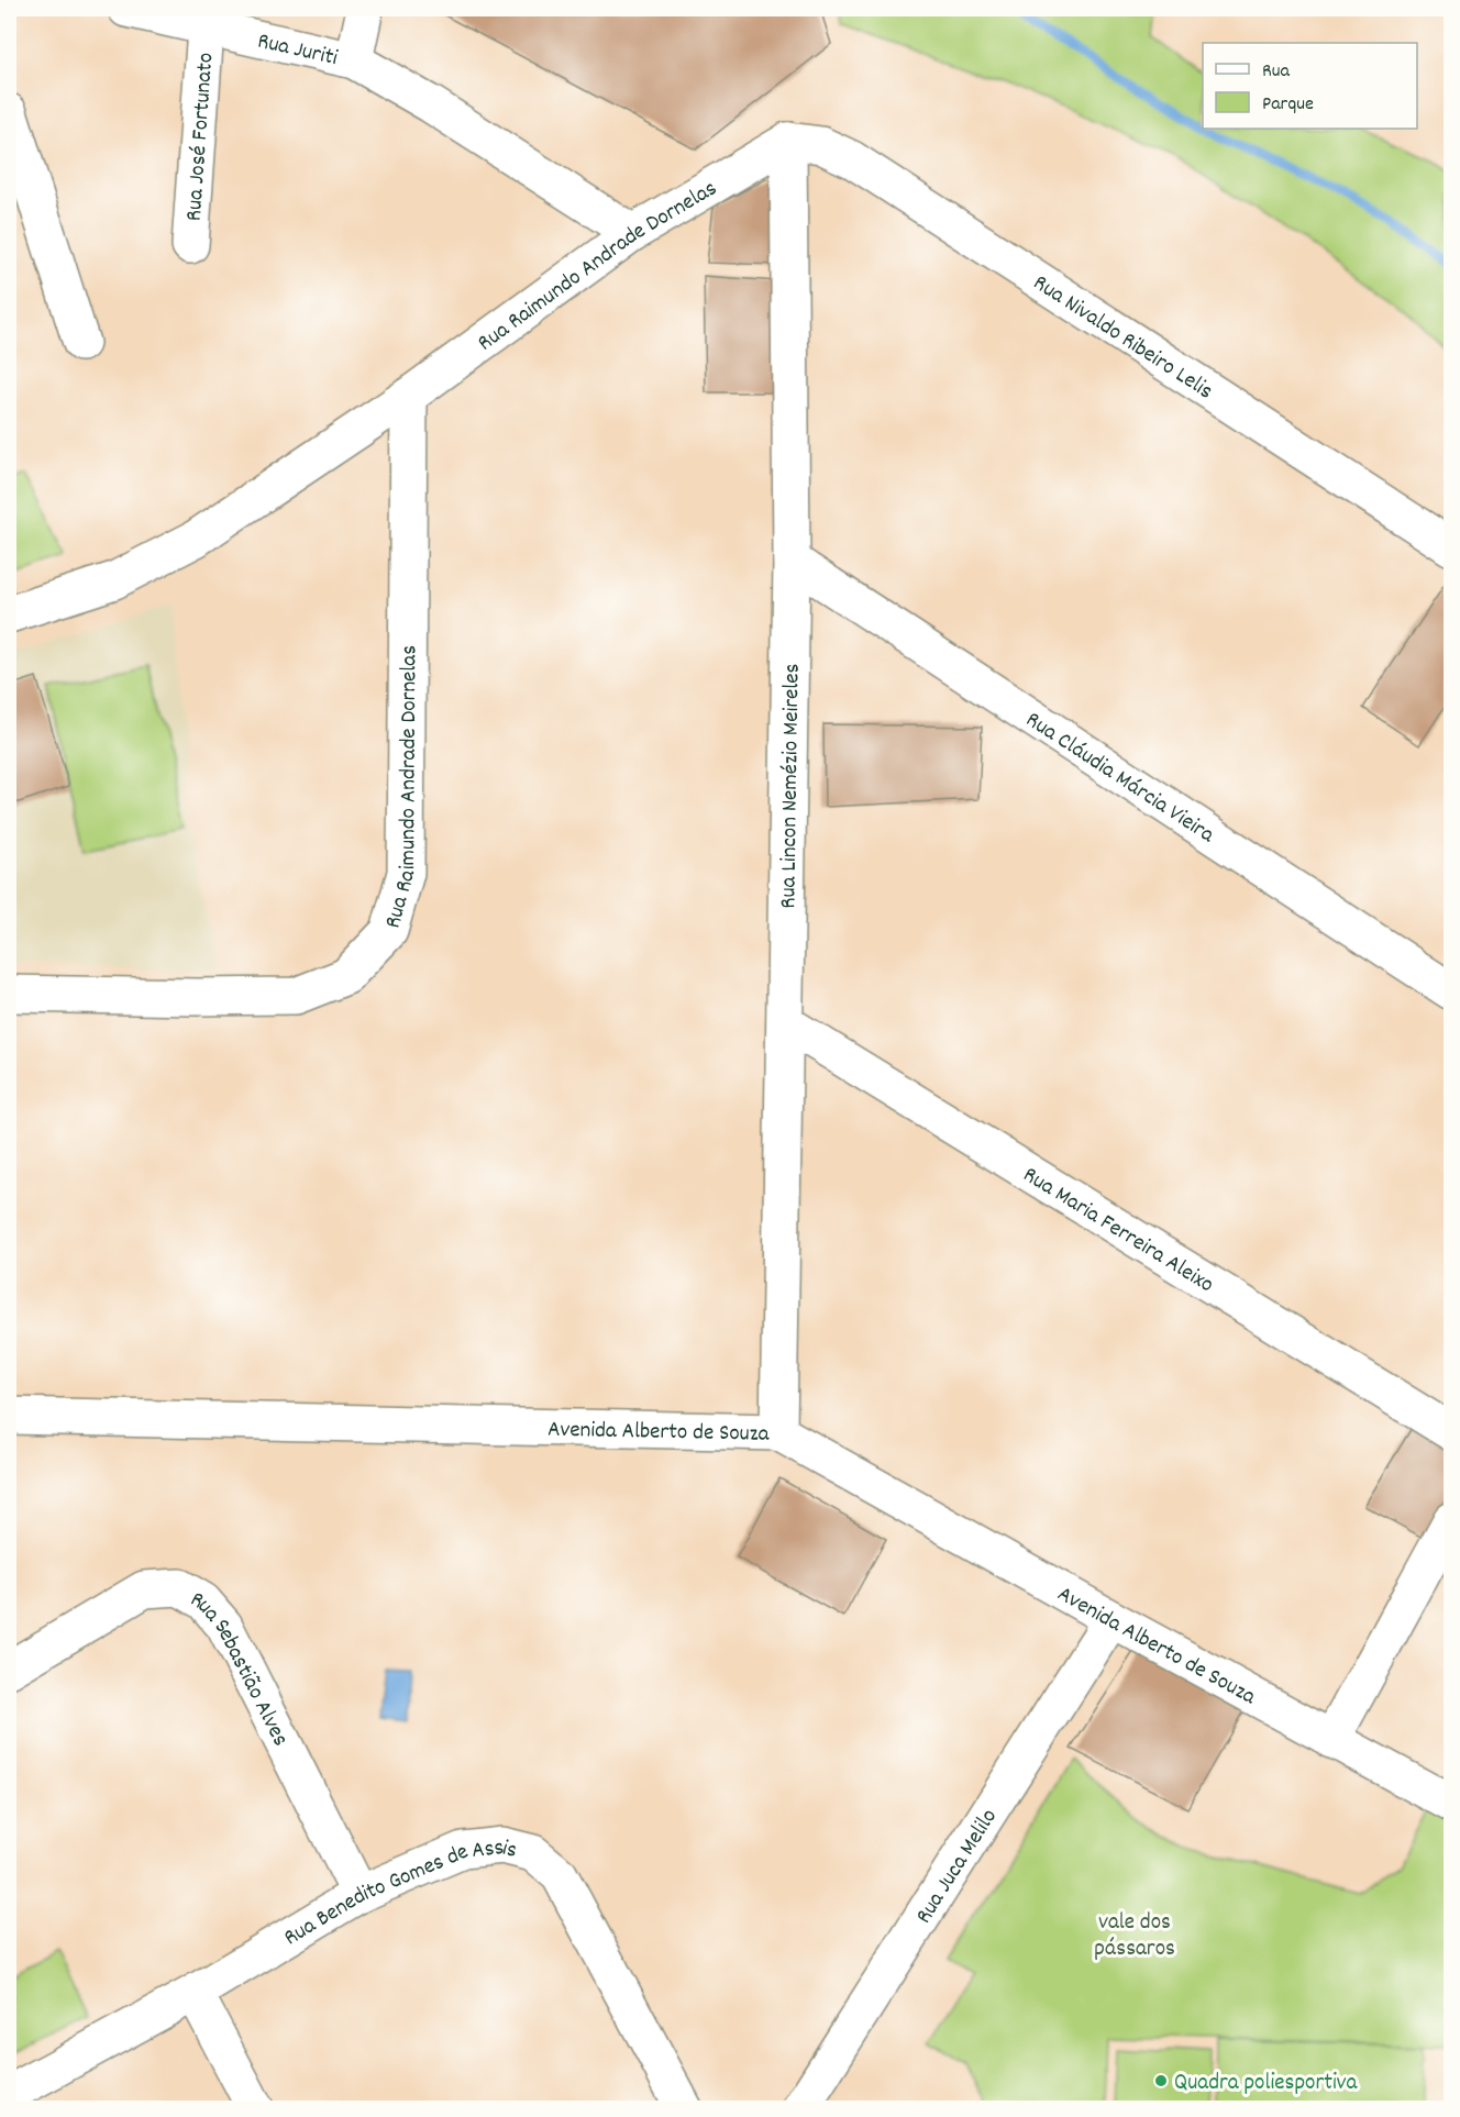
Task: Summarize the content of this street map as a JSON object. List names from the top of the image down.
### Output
{
  "streets": {
    "street": [
      "Rua Juriti",
      "Rua José Fortunato",
      "Rua Raimundo Andrade Dornelas",
      "Rua Nivaldo Ribeiro Lelis",
      "Rua Cláudia Márcia Vieira",
      "Rua Lincon Nemézio Meireles",
      "Rua Maria Ferreira Aleixo",
      "Avenida Alberto de Souza",
      "Rua Sebastião Alves",
      "Rua Juca Melilo",
      "Rua Benedito Gomes de Assis"
    ]
  },
  "crossings": [
    ["Rua Juriti", "Rua José Fortunato"],
    ["Rua Juriti", "Rua Raimundo Andrade Dornelas"],
    ["Rua Raimundo Andrade Dornelas", "Rua Nivaldo Ribeiro Lelis"],
    ["Rua Raimundo Andrade Dornelas", "Rua Lincon Nemézio Meireles"],
    ["Rua Nivaldo Ribeiro Lelis", "Rua Lincon Nemézio Meireles"],
    ["Rua Cláudia Márcia Vieira", "Rua Lincon Nemézio Meireles"],
    ["Rua Lincon Nemézio Meireles", "Rua Maria Ferreira Aleixo"],
    ["Rua Lincon Nemézio Meireles", "Avenida Alberto de Souza"],
    ["Avenida Alberto de Souza", "Rua Juca Melilo"],
    ["Rua Sebastião Alves", "Rua Benedito Gomes de Assis"]
  ],
  "parks": ["vale dos pássaros"],
  "places": ["Quadra poliesportiva"],
  "legend": ["Rua", "Parque"]
}
